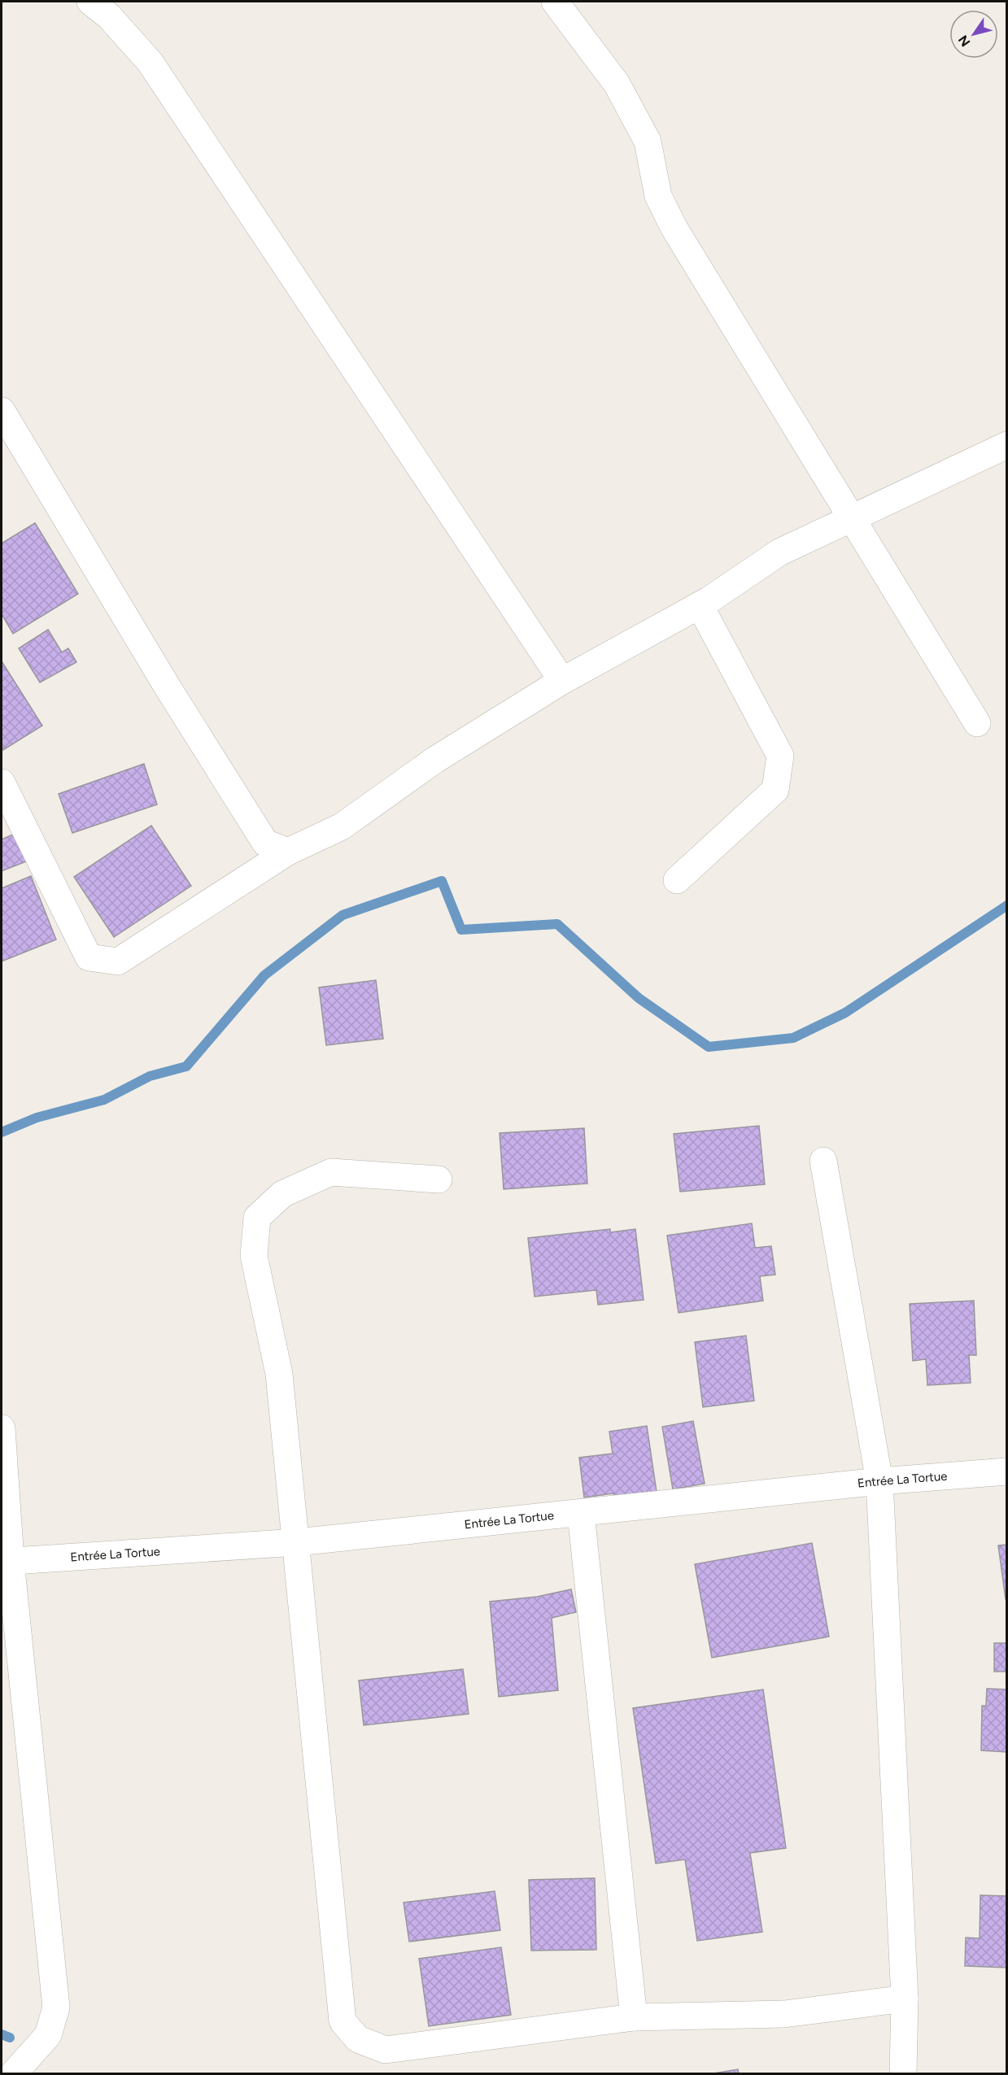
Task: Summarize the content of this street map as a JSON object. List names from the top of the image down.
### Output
{
  "streets": {
    "street": ["Entrée La Tortue"]
  },
  "north": "bottom left"
}
